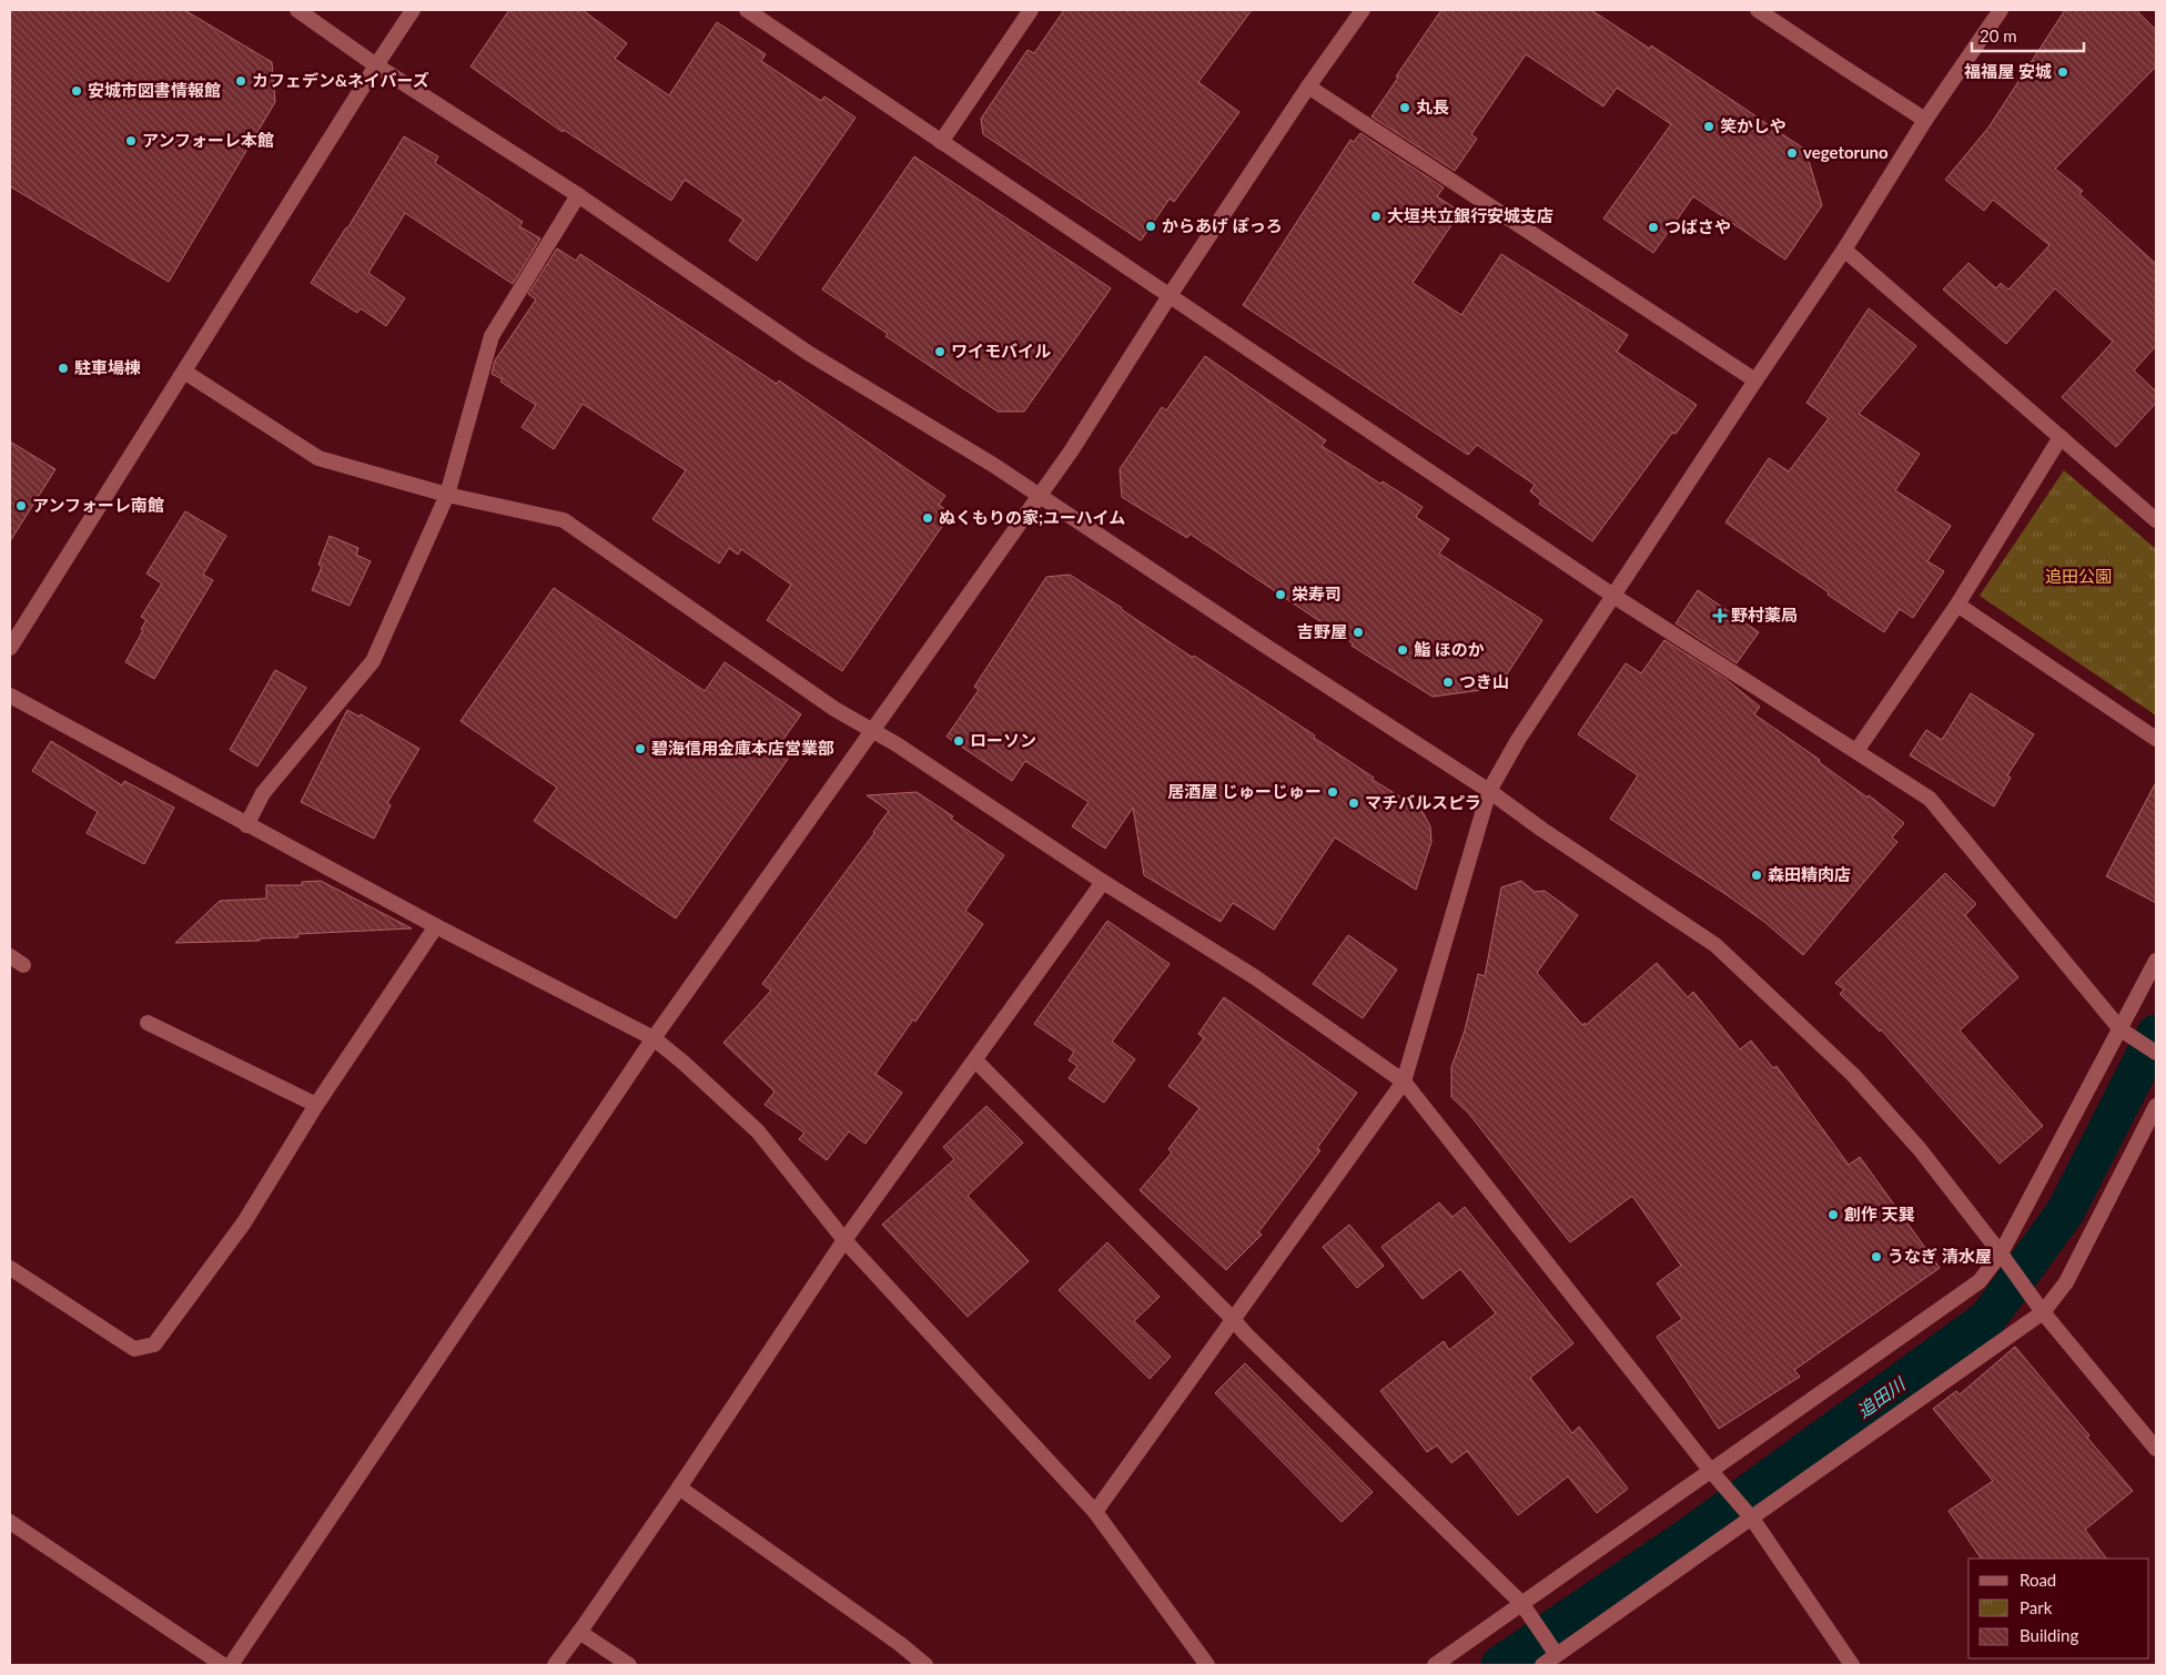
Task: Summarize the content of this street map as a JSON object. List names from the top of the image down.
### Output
{
  "water": ["追田川"],
  "parks": ["追田公園"],
  "places": {
    "other": [
      "福福屋 安城",
      "カフェデン&ネイバーズ",
      "安城市図書情報館",
      "丸長",
      "笑かしや",
      "アンフォーレ本館",
      "vegetoruno",
      "大垣共立銀行安城支店",
      "からあげ ぽっろ",
      "つばさや",
      "ワイモバイル",
      "駐車場棟",
      "アンフォーレ南館",
      "ぬくもりの家;ユーハイム",
      "栄寿司",
      "吉野屋",
      "鮨 ほのか",
      "つき山",
      "ローソン",
      "碧海信用金庫本店営業部",
      "居酒屋 じゅーじゅー",
      "マチバルスピラ",
      "森田精肉店",
      "創作 天巽",
      "うなぎ 清水屋"
    ],
    "health": ["野村薬局"]
  },
  "legend": ["Road", "Park", "Building"],
  "scale_bar": "20 m"
}
